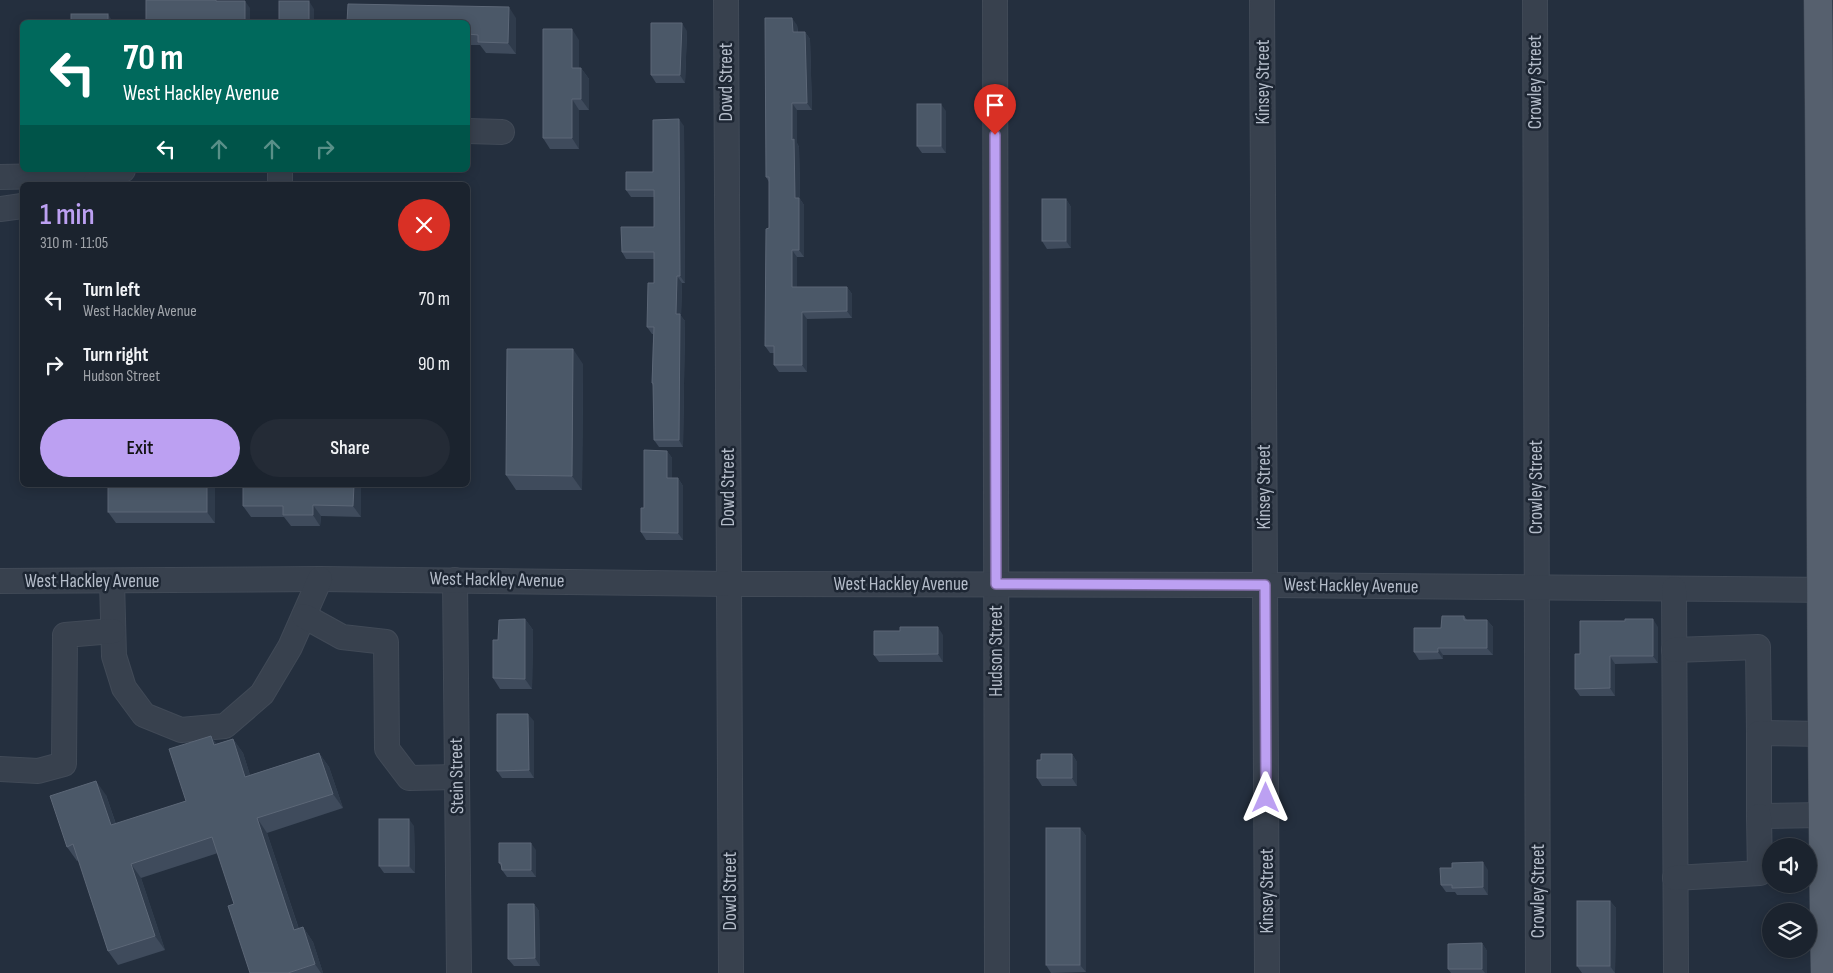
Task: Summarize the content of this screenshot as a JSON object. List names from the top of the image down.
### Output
{
  "streets": {
    "street": [
      "Dowd Street",
      "Kinsey Street",
      "Crowley Street",
      "West Hackley Avenue",
      "Hudson Street",
      "Stein Street"
    ]
  },
  "crossings": [
    ["Dowd Street", "West Hackley Avenue"],
    ["Kinsey Street", "West Hackley Avenue"],
    ["Crowley Street", "West Hackley Avenue"],
    ["West Hackley Avenue", "Hudson Street"],
    ["West Hackley Avenue", "Stein Street"]
  ],
  "page": {
    "turn": ["70 m", "West Hackley Avenue"],
    "heading": ["1 min", "310 m · 11:05"],
    "list": [
      {
        "name": "Turn left",
        "note": "West Hackley Avenue",
        "value": "70 m"
      },
      {
        "name": "Turn right",
        "note": "Hudson Street",
        "value": "90 m"
      }
    ],
    "buttons": ["Exit", "Share"]
  }
}
